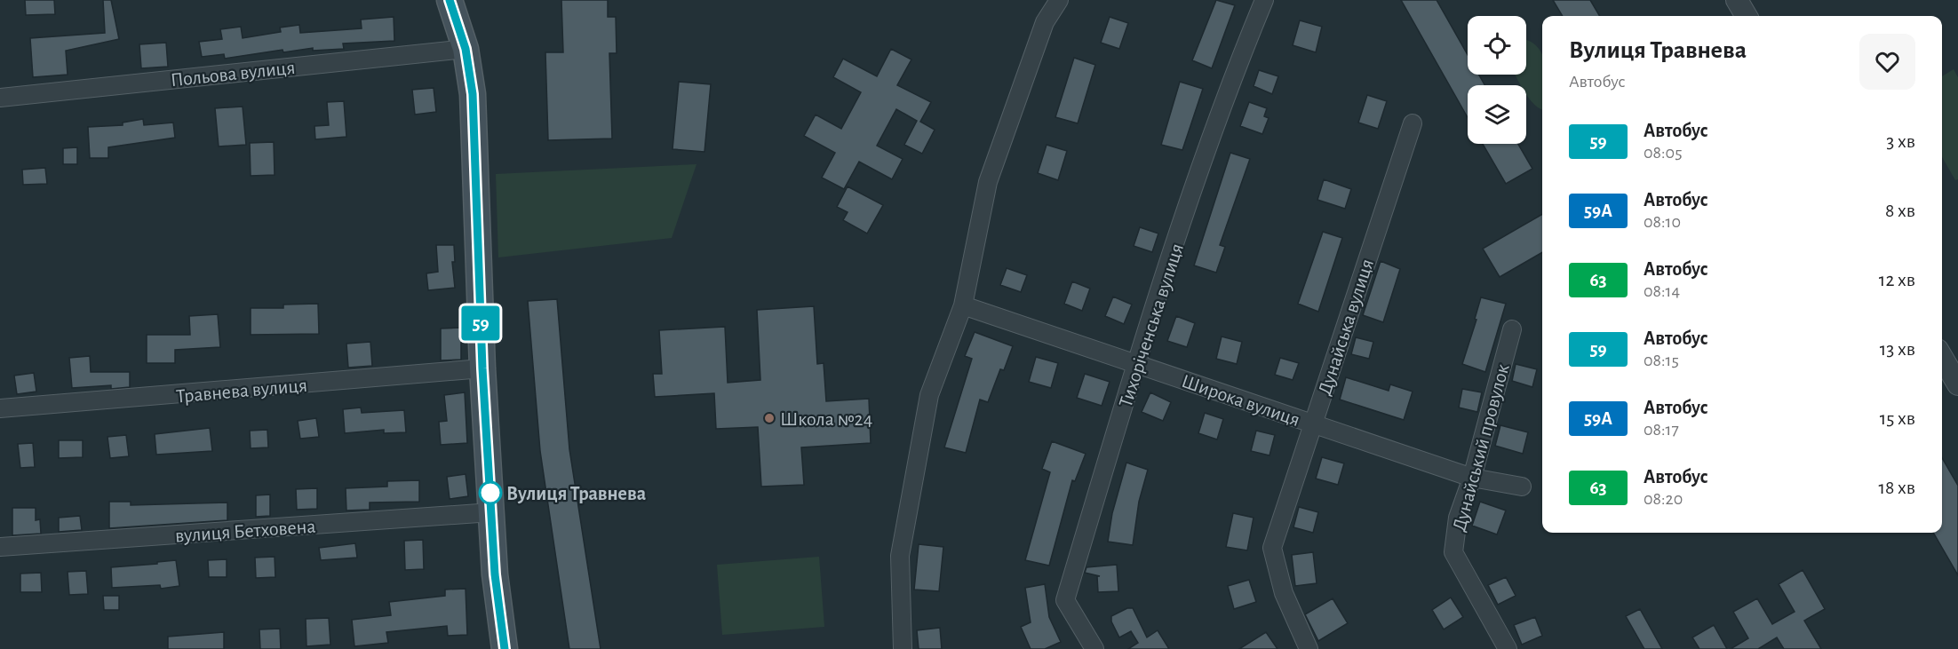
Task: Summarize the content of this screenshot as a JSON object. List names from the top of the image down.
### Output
{
  "streets": {
    "street": [
      "Польова вулиця",
      "Тихоріченська вулиця",
      "Дунайська вулиця",
      "Травнева вулиця",
      "Широка вулиця",
      "Дунайський провулок",
      "вулиця Бетховена"
    ]
  },
  "crossings": [
    ["Тихоріченська вулиця", "Широка вулиця"],
    ["Дунайська вулиця", "Широка вулиця"],
    ["Широка вулиця", "Дунайський провулок"]
  ],
  "places": ["Школа №24", "Вулиця Травнева"],
  "lines": ["bus line 59"],
  "page": {
    "on_map": "59",
    "heading": ["Вулиця Травнева", "Автобус"],
    "list": [
      {
        "mark": "59",
        "name": "Автобус",
        "note": "08:05",
        "value": "3 хв"
      },
      {
        "mark": "59А",
        "name": "Автобус",
        "note": "08:10",
        "value": "8 хв"
      },
      {
        "mark": "63",
        "name": "Автобус",
        "note": "08:14",
        "value": "12 хв"
      },
      {
        "mark": "59",
        "name": "Автобус",
        "note": "08:15",
        "value": "13 хв"
      },
      {
        "mark": "59А",
        "name": "Автобус",
        "note": "08:17",
        "value": "15 хв"
      },
      {
        "mark": "63",
        "name": "Автобус",
        "note": "08:20",
        "value": "18 хв"
      }
    ]
  }
}
